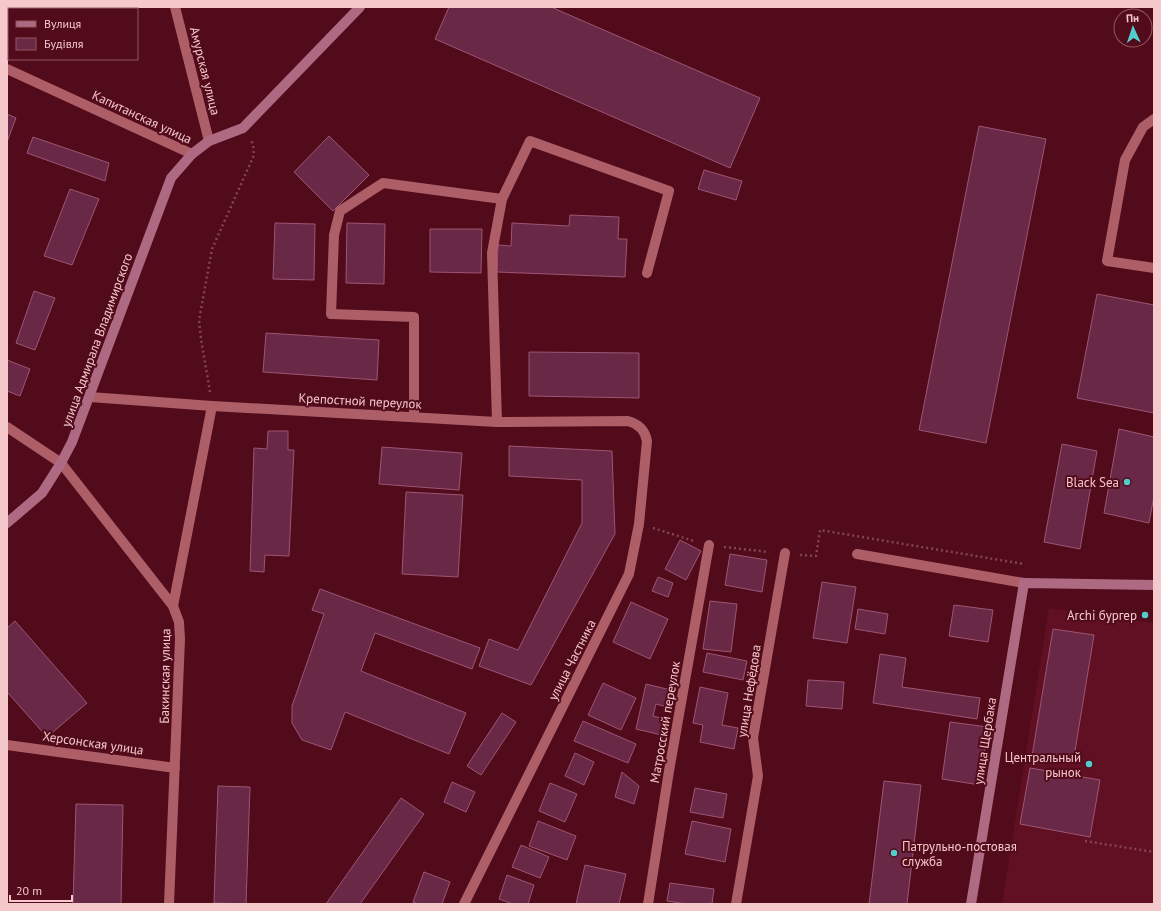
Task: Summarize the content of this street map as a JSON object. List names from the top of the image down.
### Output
{
  "streets": {
    "main road": ["Капитанская улица", "улица Адмирала Владимирского", "улица Щербака"],
    "street": [
      "Амурская улица",
      "Крепостной переулок",
      "улица Частника",
      "Бакинская улица",
      "улица Нефёдова",
      "Матросский переулок",
      "Херсонская улица"
    ]
  },
  "crossings": [
    ["Амурская улица", "Капитанская улица"],
    ["Капитанская улица", "улица Адмирала Владимирского"],
    ["улица Адмирала Владимирского", "Крепостной переулок"],
    ["улица Адмирала Владимирского", "Бакинская улица"],
    ["Крепостной переулок", "улица Частника"],
    ["Бакинская улица", "Херсонская улица"]
  ],
  "places": [
    "Black Sea",
    "Archi бургер",
    "Центральный рынок",
    "Патрульно-постовая служба"
  ],
  "legend": ["Вулиця", "Будівля"],
  "scale_bar": "20 m",
  "north": "top"
}
